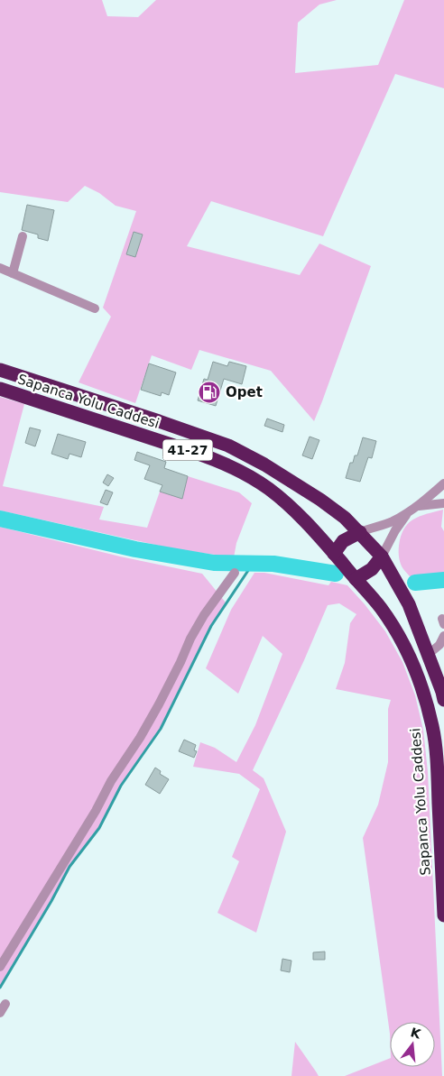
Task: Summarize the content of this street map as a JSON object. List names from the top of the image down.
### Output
{
  "streets": {
    "highway": ["Sapanca Yolu Caddesi", "41-27"]
  },
  "places": {
    "fuel station": ["Opet"]
  },
  "north": "top"
}
